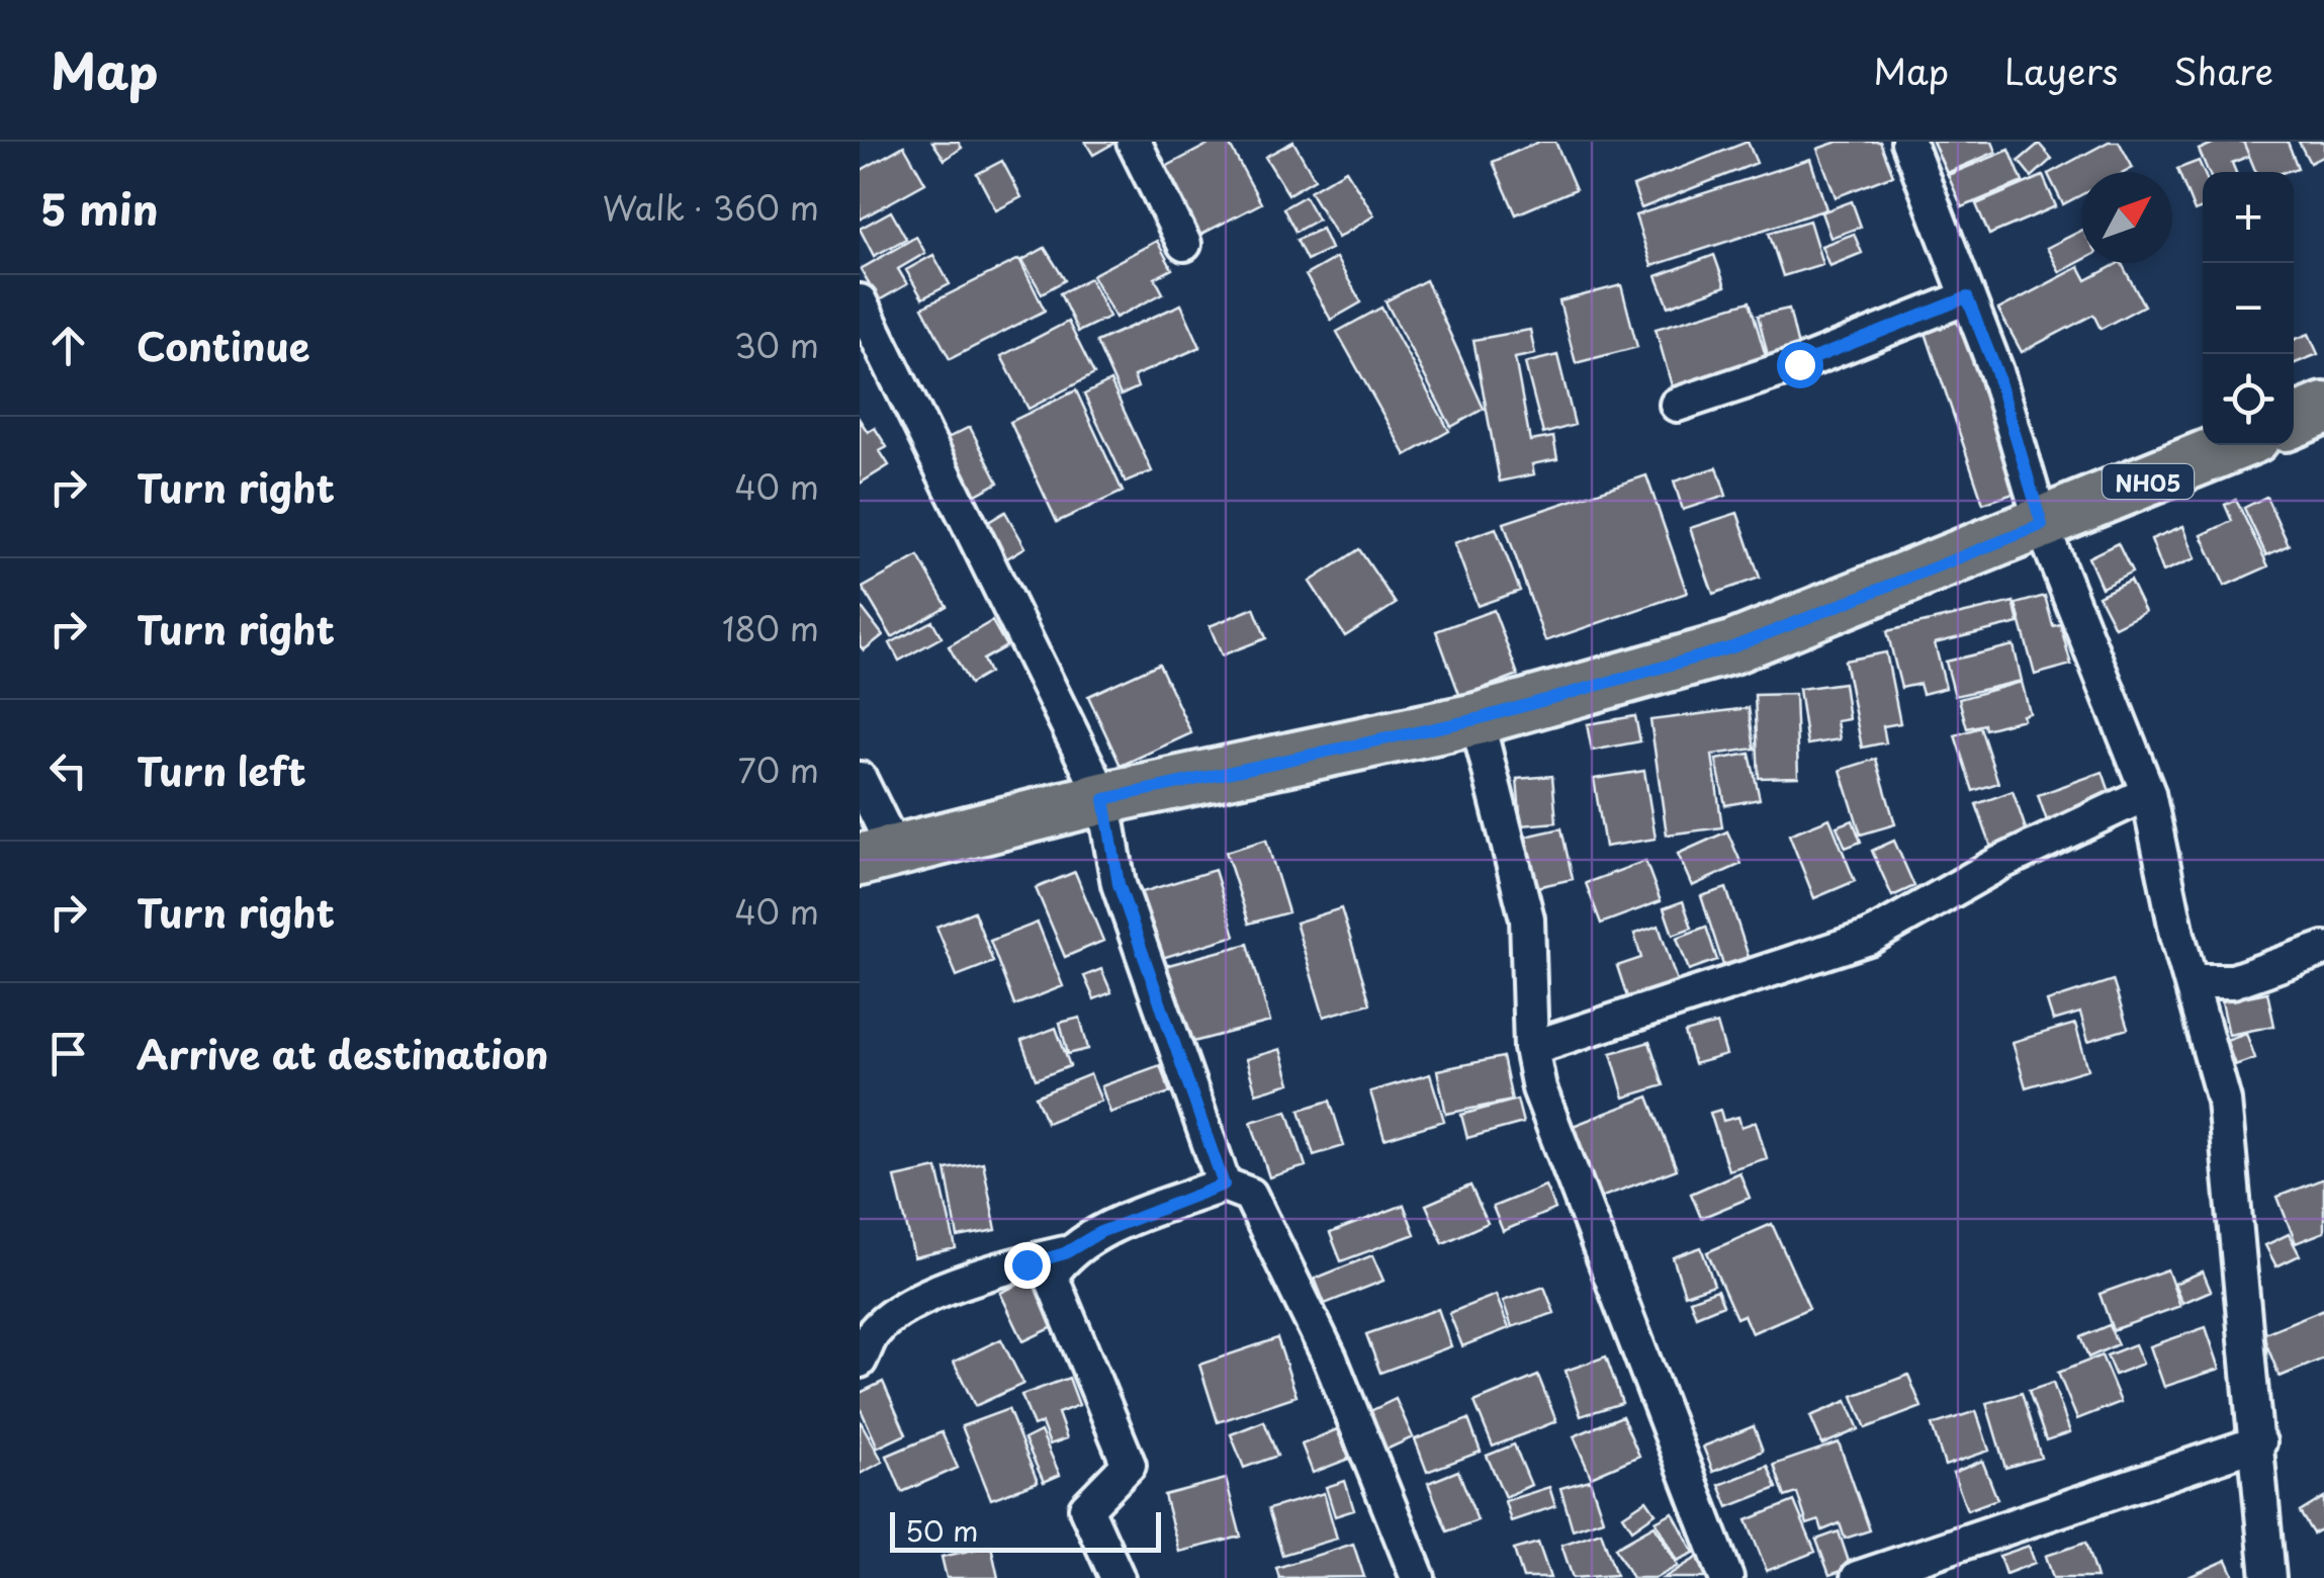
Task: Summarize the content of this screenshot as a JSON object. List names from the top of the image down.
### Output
{
  "streets": {
    "main road": ["NH05"]
  },
  "scale_bar": "50 m",
  "north": "top right",
  "page": {
    "header": "Map",
    "nav": ["Map", "Layers", "Share"],
    "heading": ["5 min", "Walk · 360 m"],
    "map_buttons": ["+", "−"],
    "list": [
      ["Continue", "30 m"],
      ["Turn right", "40 m"],
      ["Turn right", "180 m"],
      ["Turn left", "70 m"],
      ["Turn right", "40 m"],
      "Arrive at destination"
    ],
    "scale": "50 m"
  }
}
